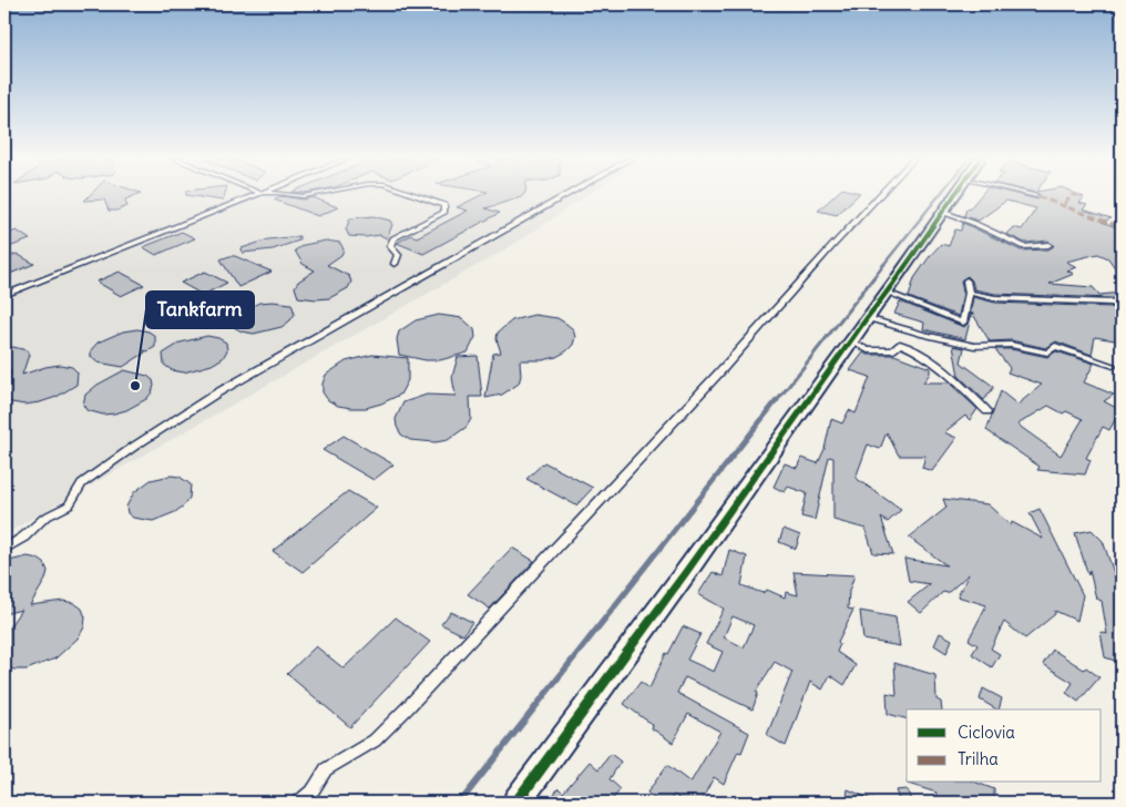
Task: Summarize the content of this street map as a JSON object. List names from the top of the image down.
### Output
{
  "places": ["Tankfarm"],
  "legend": ["Ciclovia", "Trilha"]
}
